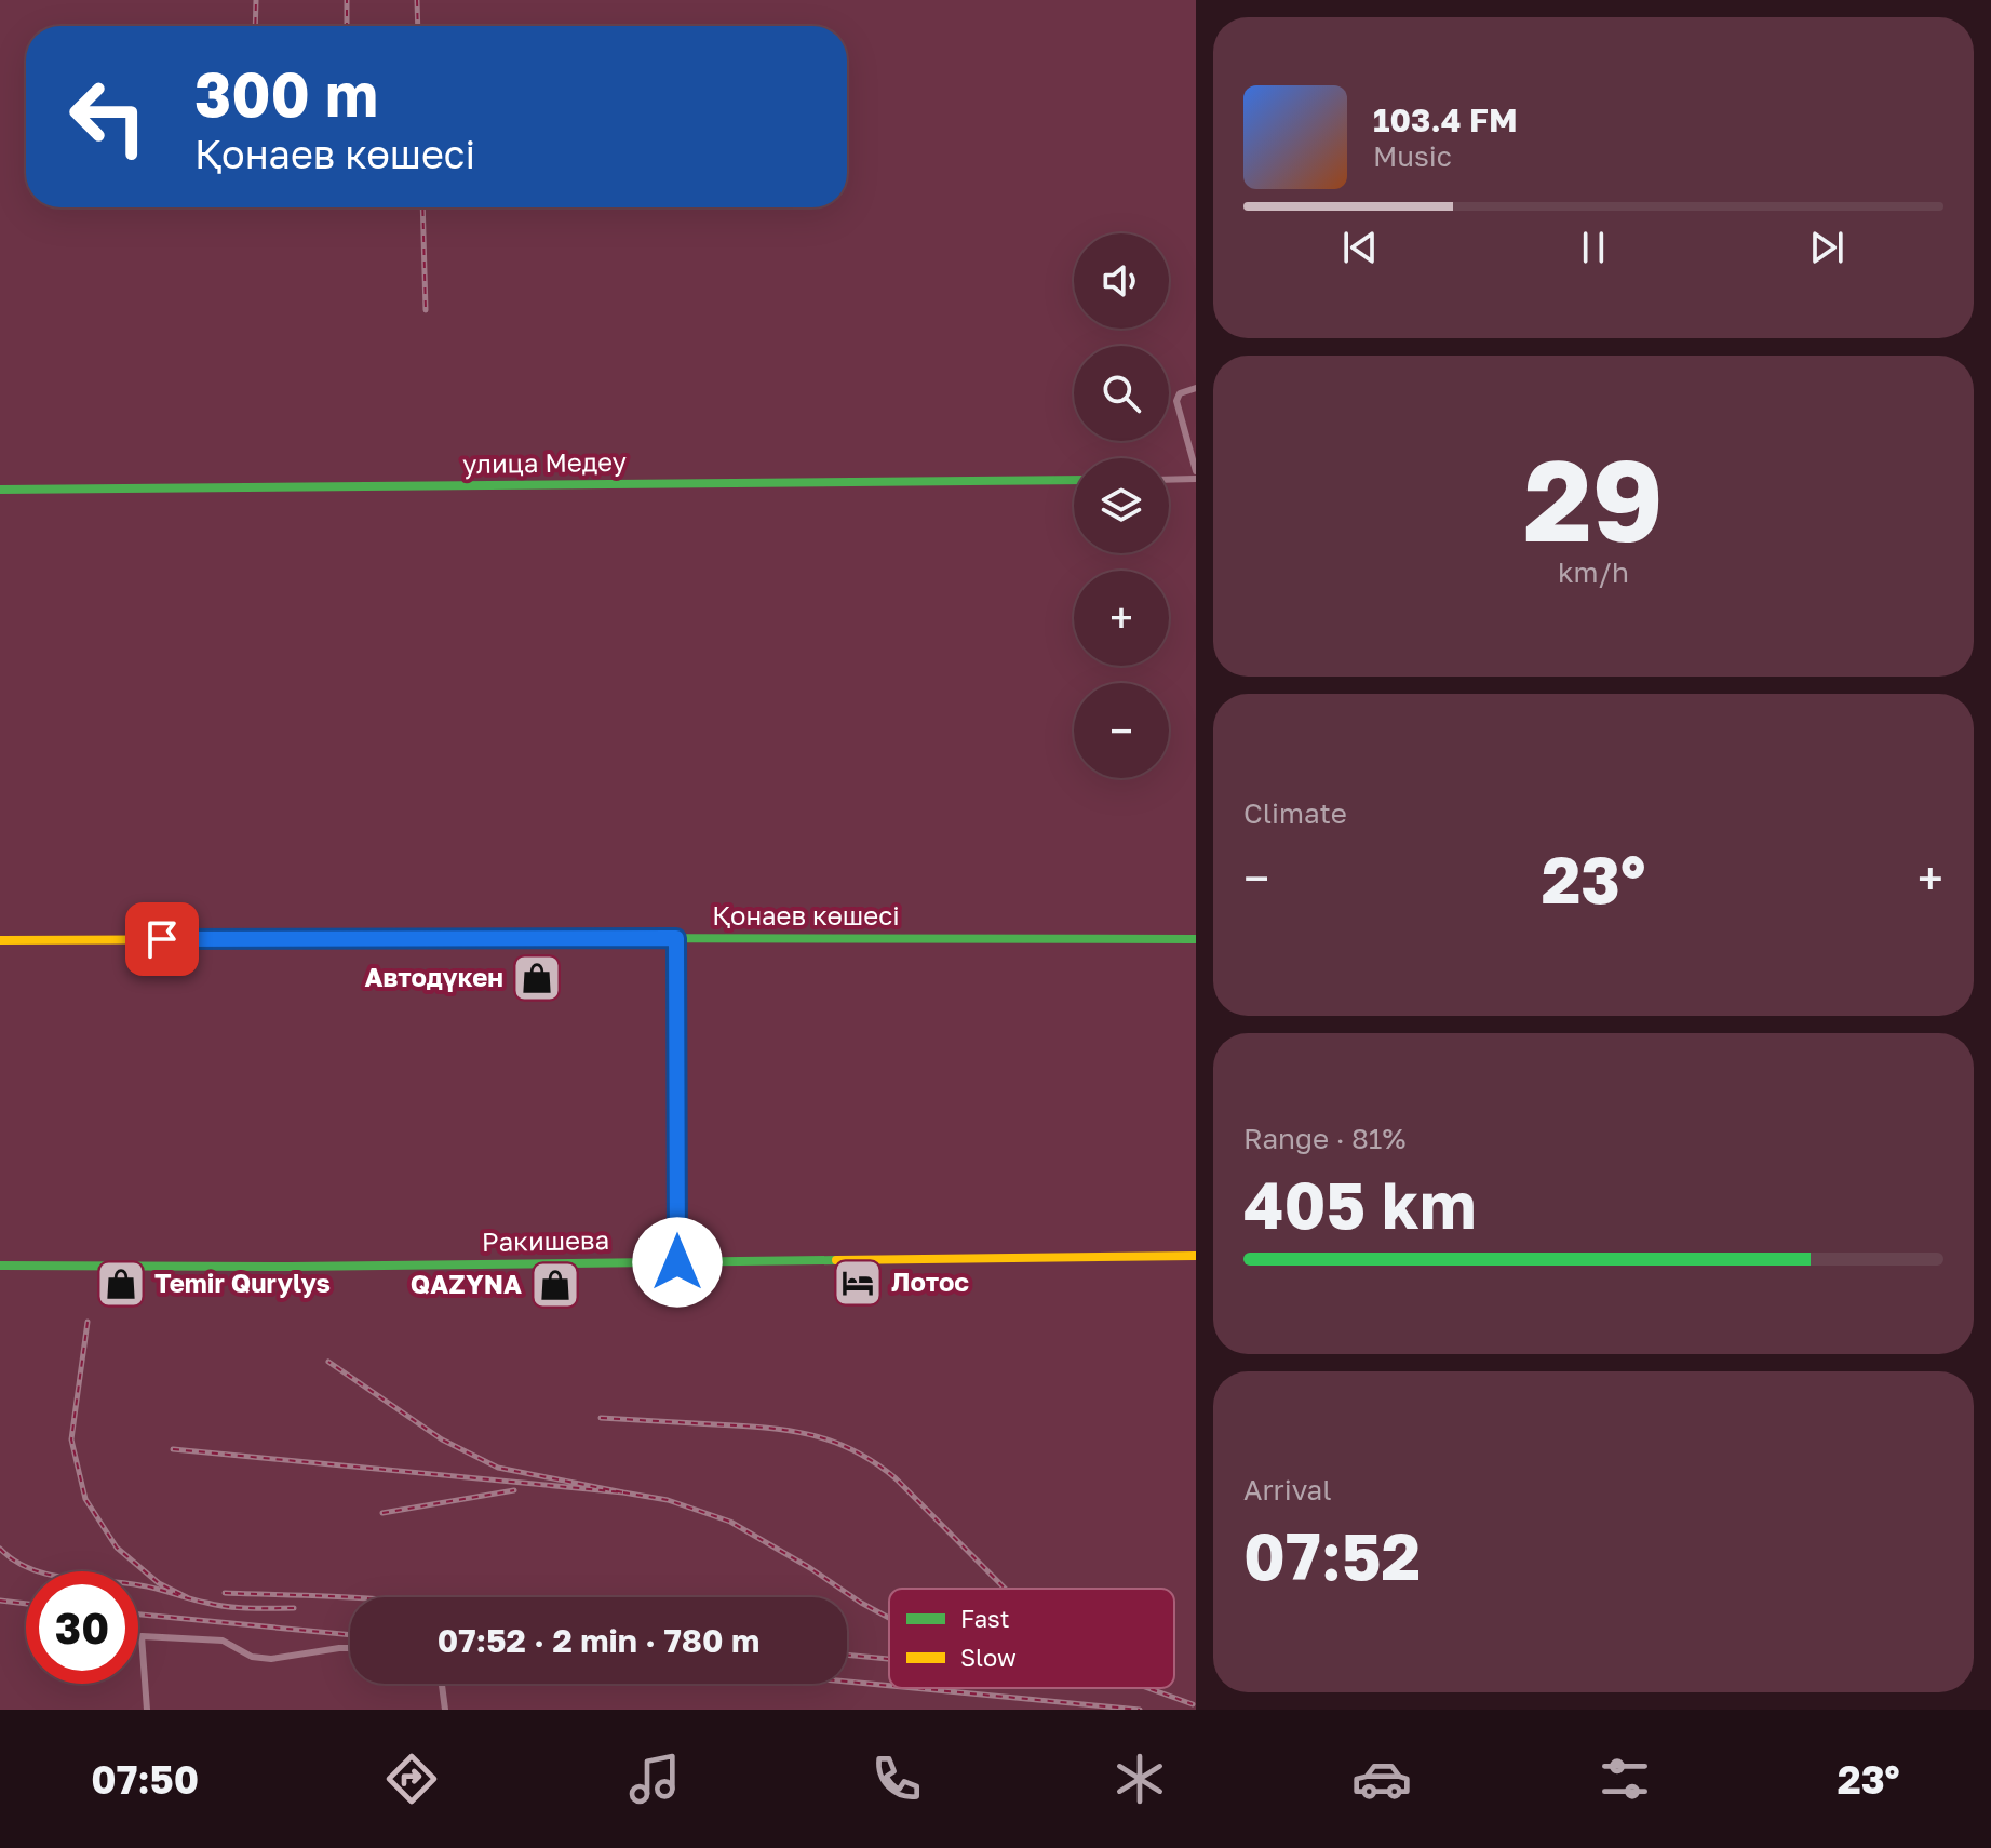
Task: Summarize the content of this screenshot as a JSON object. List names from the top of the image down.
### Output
{
  "streets": {
    "street": ["улица Медеу", "Қонаев көшесі", "Ракишева"]
  },
  "places": {
    "shop": ["Автодүкен", "Temir Qurylys", "QAZYNA"],
    "hotel": ["Лотос"]
  },
  "legend": ["Fast", "Slow"],
  "page": {
    "turn": ["300 m", "Қонаев көшесі"],
    "song": ["103.4 FM", "Music"],
    "map_buttons": ["+", "−"],
    "tile": [
      ["29", "km/h"],
      "Climate",
      ["Range · 81%", "405 km"],
      ["Arrival", "07:52"]
    ],
    "heat": ["−", "23°", "+"],
    "limit": "30",
    "trip": "07:52 · 2 min · 780 m",
    "tabs": ["07:50", "23°"]
  }
}
